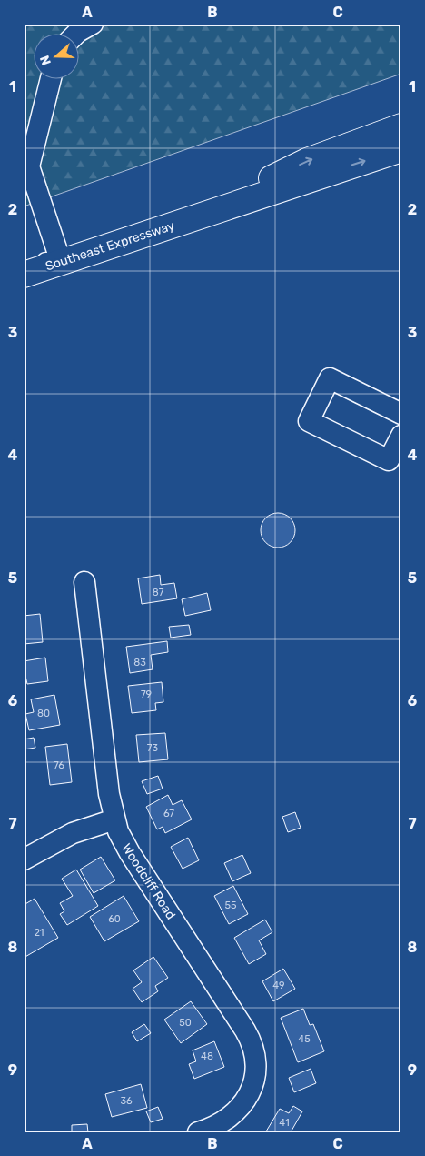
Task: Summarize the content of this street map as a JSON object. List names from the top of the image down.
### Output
{
  "streets": {
    "highway": ["Southeast Expressway"],
    "street": ["Woodcliff Road"]
  },
  "house_numbers": [
    "87",
    "83",
    "79",
    "80",
    "73",
    "76",
    "67",
    "55",
    "60",
    "21",
    "49",
    "50",
    "45",
    "48",
    "36",
    "41"
  ],
  "north": "left",
  "grid": {
    "columns": ["A", "B", "C"],
    "rows": [
      "1",
      "2",
      "3",
      "4",
      "5",
      "6",
      "7",
      "8",
      "9"
    ]
  }
}
